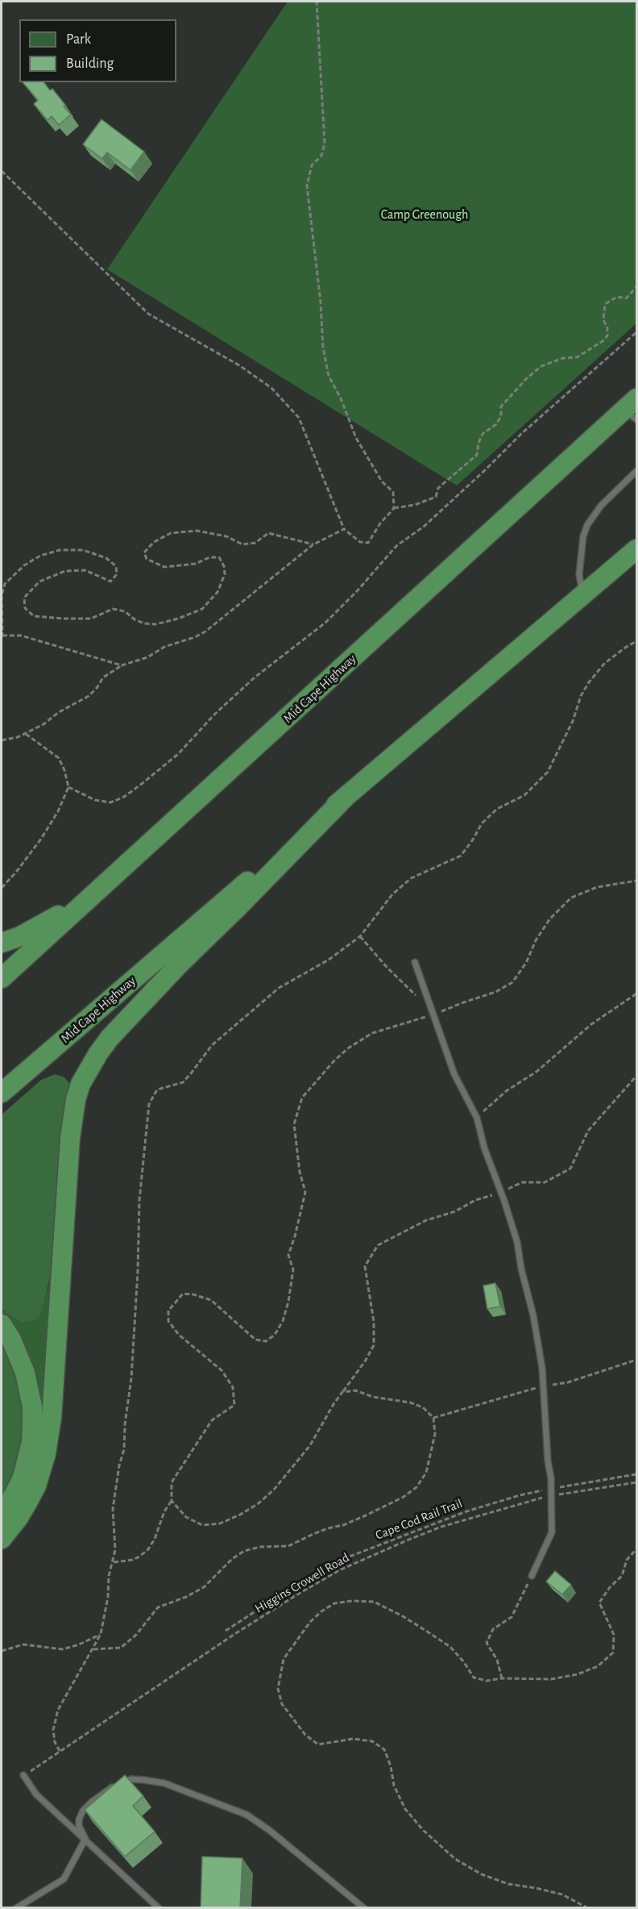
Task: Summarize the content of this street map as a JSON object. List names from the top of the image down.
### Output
{
  "streets": {
    "highway": ["Mid Cape Highway"],
    "path": ["Cape Cod Rail Trail", "Higgins Crowell Road"]
  },
  "parks": ["Camp Greenough"],
  "legend": ["Park", "Building"]
}
